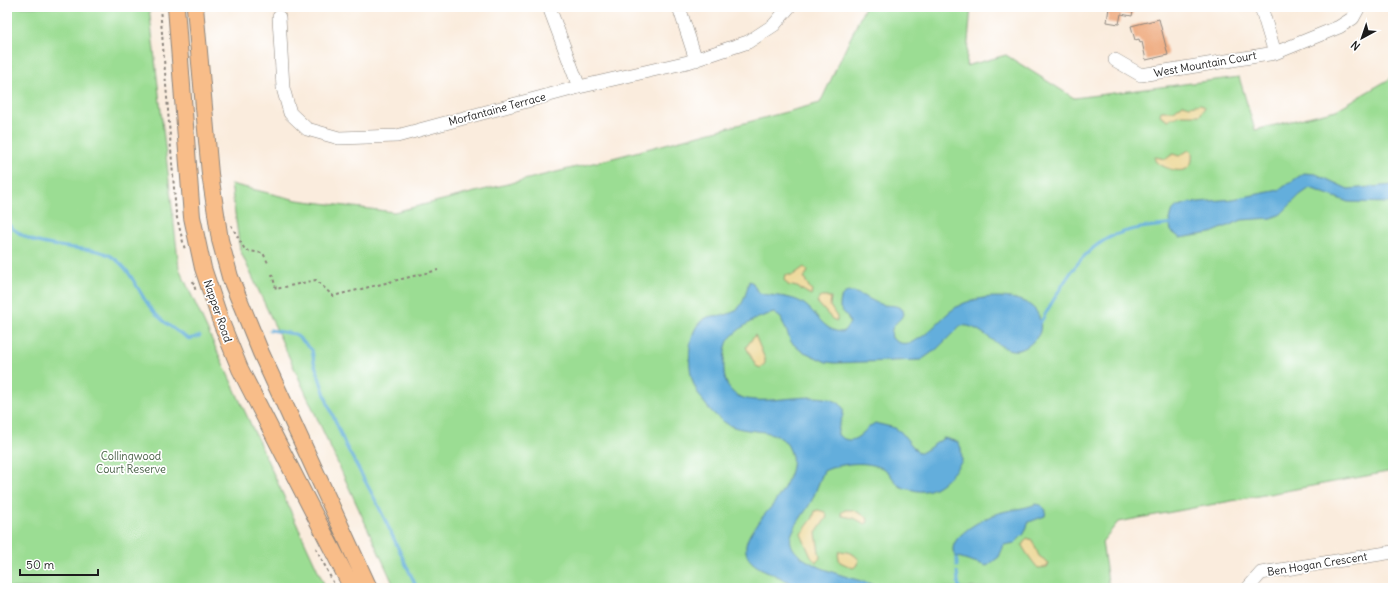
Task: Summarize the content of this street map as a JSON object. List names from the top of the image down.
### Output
{
  "streets": {
    "main road": ["Napper Road"],
    "street": ["West Mountain Court", "Morfantaine Terrace", "Ben Hogan Crescent"]
  },
  "parks": ["Collingwood Court Reserve"],
  "scale_bar": "50 m",
  "north": "bottom left"
}
